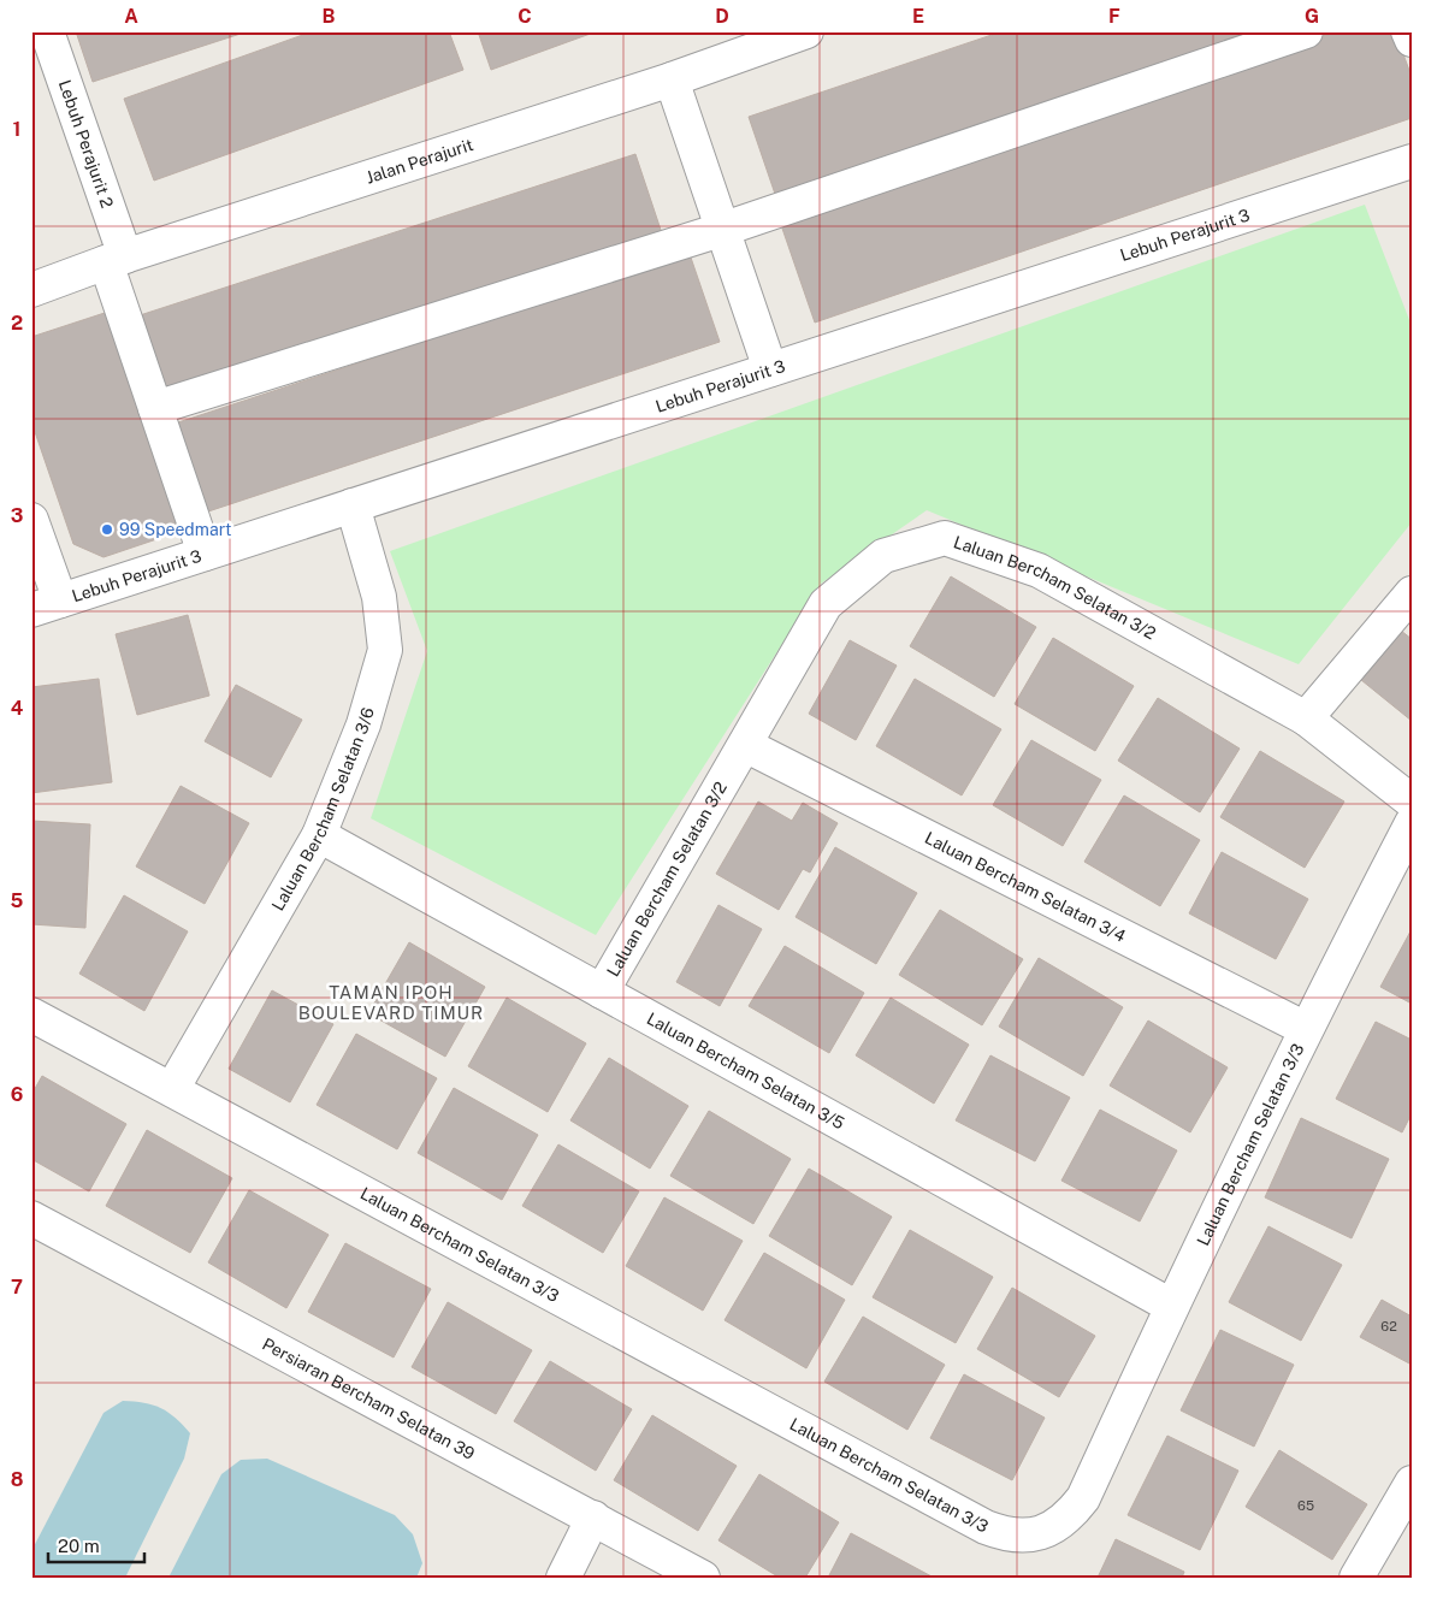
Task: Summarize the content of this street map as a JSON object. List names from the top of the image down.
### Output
{
  "streets": {
    "street": [
      "Lebuh Perajurit 2",
      "Jalan Perajurit",
      "Lebuh Perajurit 3",
      "Laluan Bercham Selatan 3/2",
      "Laluan Bercham Selatan 3/6",
      "Laluan Bercham Selatan 3/4",
      "Laluan Bercham Selatan 3/5",
      "Laluan Bercham Selatan 3/3",
      "Persiaran Bercham Selatan 39"
    ]
  },
  "crossings": [
    ["Lebuh Perajurit 2", "Jalan Perajurit"],
    ["Lebuh Perajurit 2", "Lebuh Perajurit 3"],
    ["Lebuh Perajurit 3", "Laluan Bercham Selatan 3/6"],
    ["Laluan Bercham Selatan 3/2", "Laluan Bercham Selatan 3/4"],
    ["Laluan Bercham Selatan 3/2", "Laluan Bercham Selatan 3/5"],
    ["Laluan Bercham Selatan 3/6", "Laluan Bercham Selatan 3/5"],
    ["Laluan Bercham Selatan 3/6", "Laluan Bercham Selatan 3/3"],
    ["Laluan Bercham Selatan 3/4", "Laluan Bercham Selatan 3/3"],
    ["Laluan Bercham Selatan 3/5", "Laluan Bercham Selatan 3/3"]
  ],
  "districts": ["TAMAN IPOH BOULEVARD TIMUR"],
  "places": ["99 Speedmart"],
  "house_numbers": ["62", "65"],
  "scale_bar": "20 m",
  "grid": {
    "columns": [
      "A",
      "B",
      "C",
      "D",
      "E",
      "F",
      "G"
    ],
    "rows": [
      "1",
      "2",
      "3",
      "4",
      "5",
      "6",
      "7",
      "8"
    ]
  }
}
